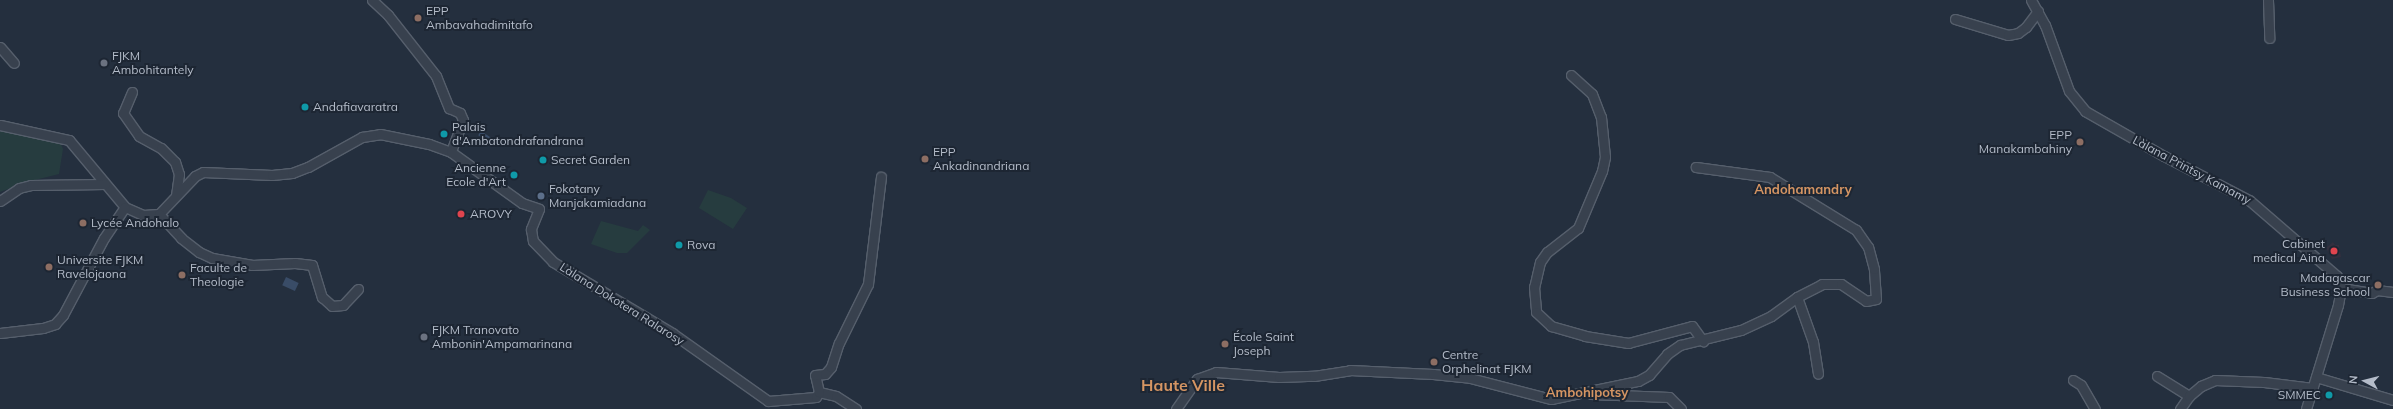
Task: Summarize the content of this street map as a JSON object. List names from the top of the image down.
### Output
{
  "streets": {
    "street": ["Làlana Printsy Kamamy", "Làlana Dokotera Ralarosy"]
  },
  "districts": ["Andohamandry", "Haute Ville", "Ambohipotsy"],
  "places": [
    "EPP Ambavahadimitafo",
    "FJKM Ambohitantely",
    "Andafiavaratra",
    "Palais d'Ambatondrafandrana",
    "EPP Manakambahiny",
    "EPP Ankadinandriana",
    "Secret Garden",
    "Ancienne Ecole d'Art",
    "Fokotany Manjakamiadana",
    "AROVY",
    "Lycée Andohalo",
    "Rova",
    "Cabinet medical Aina",
    "Universite FJKM Ravelojaona",
    "Faculte de Theologie",
    "Madagascar Business School",
    "FJKM Tranovato Ambonin'Ampamarinana",
    "École Saint Joseph",
    "Centre Orphelinat FJKM",
    "SMMEC"
  ],
  "north": "left"
}
